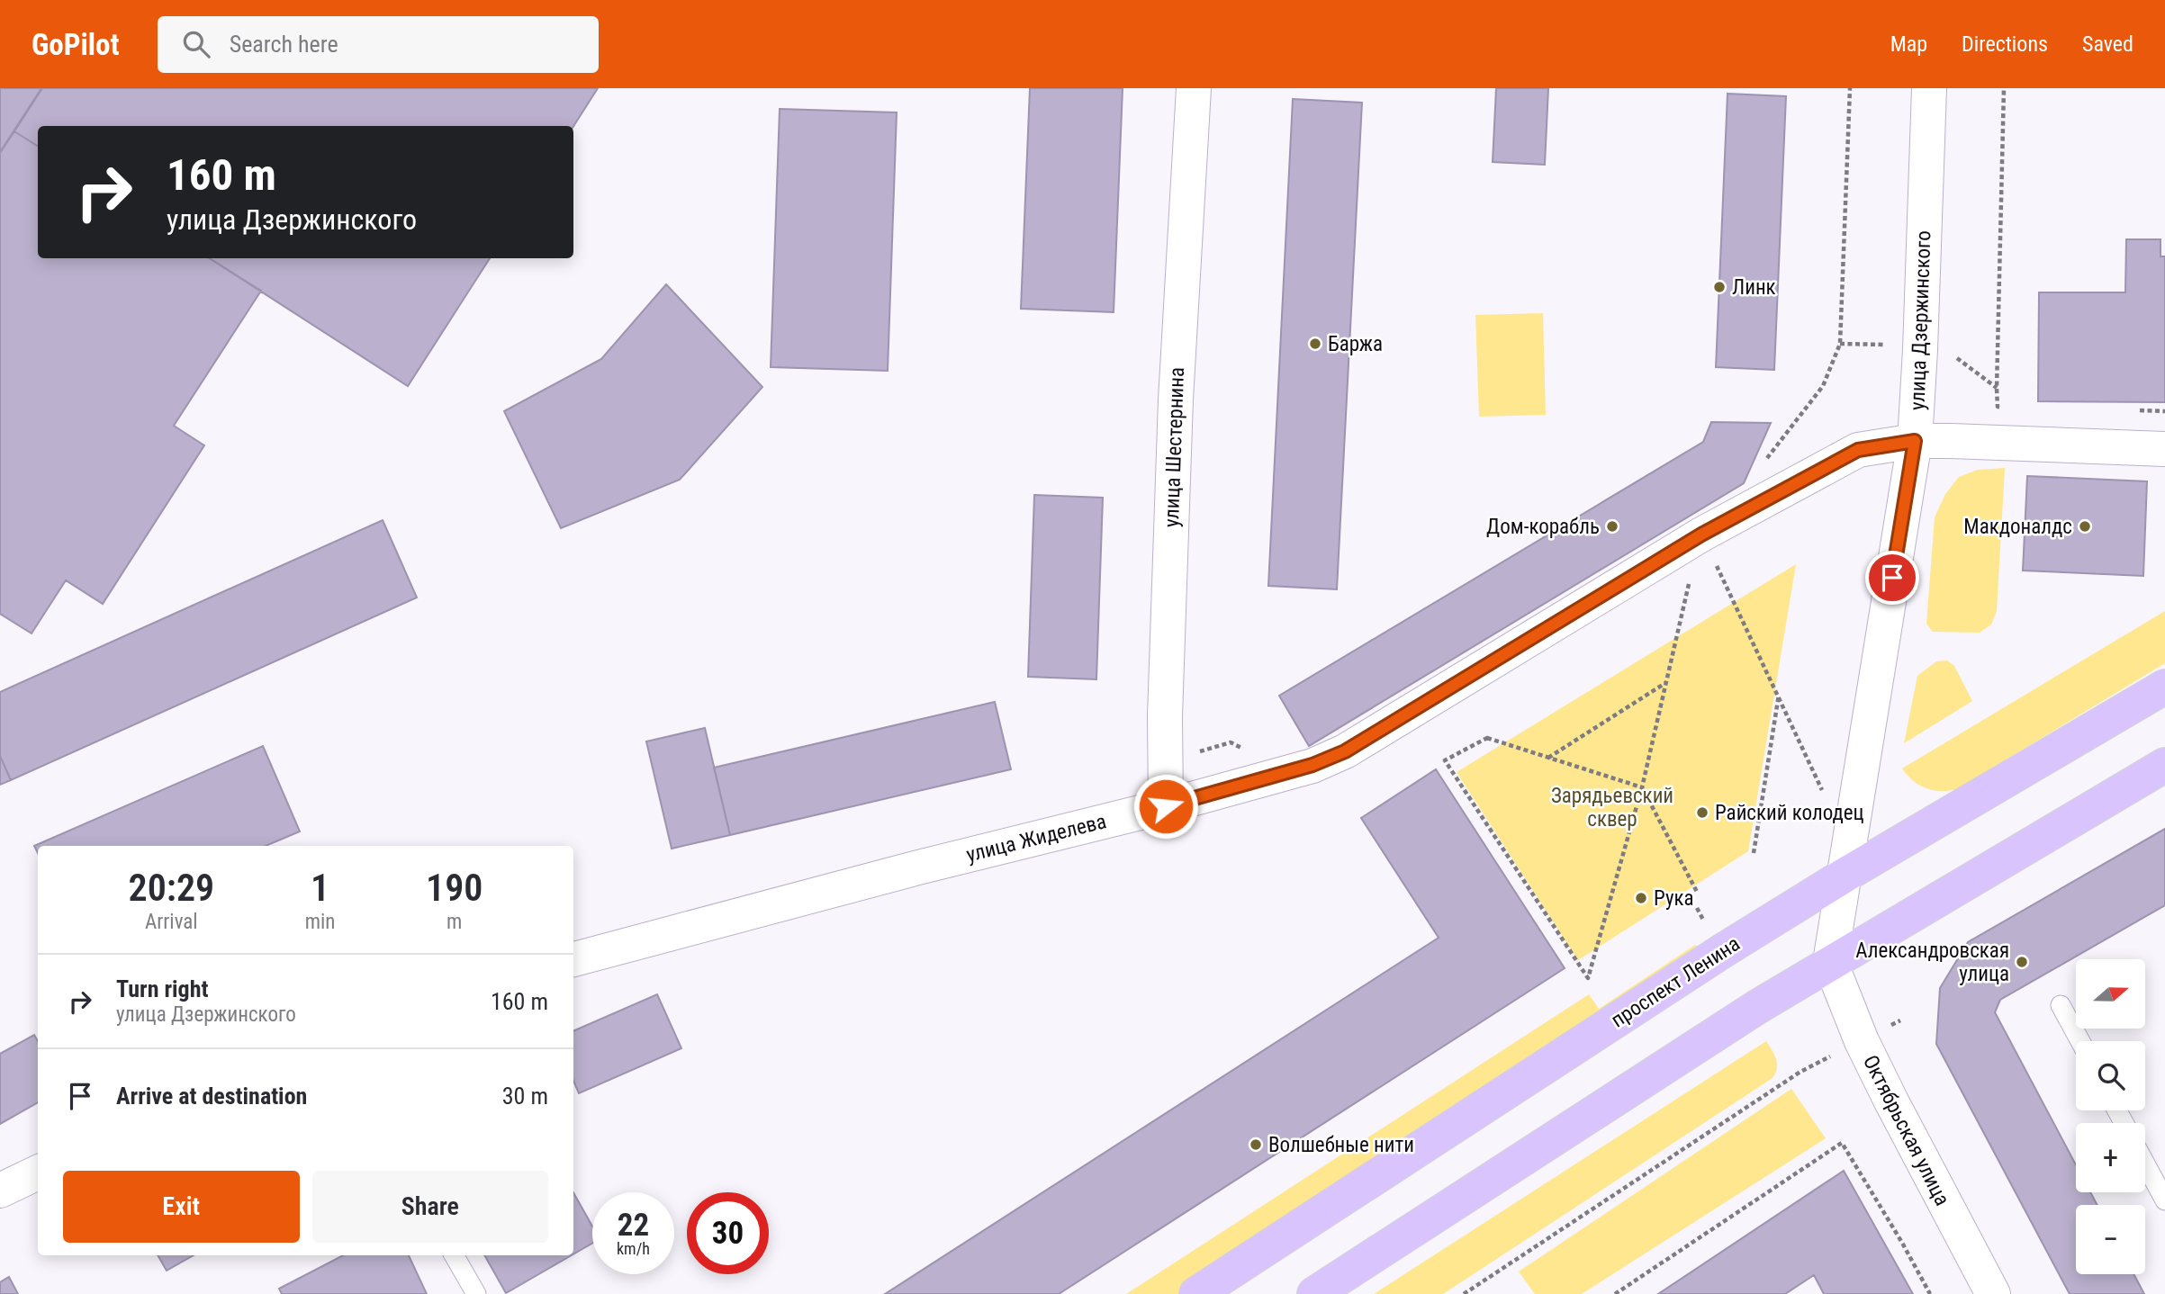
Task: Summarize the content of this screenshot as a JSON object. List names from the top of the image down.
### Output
{
  "streets": {
    "highway": ["проспект Ленина"],
    "street": [
      "улица Дзержинского",
      "улица Шестернина",
      "улица Жиделева",
      "Октябрьская улица"
    ]
  },
  "crossings": [
    ["улица Дзержинского", "улица Жиделева"],
    ["улица Дзержинского", "проспект Ленина"],
    ["улица Дзержинского", "Октябрьская улица"],
    ["улица Шестернина", "улица Жиделева"]
  ],
  "parks": ["Зарядьевский сквер"],
  "places": [
    "Линк",
    "Баржа",
    "Дом-корабль",
    "Макдоналдс",
    "Райский колодец",
    "Рука",
    "Александровская улица",
    "Волшебные нити"
  ],
  "north": "right",
  "page": {
    "header": "GoPilot",
    "search": "Search here",
    "nav": ["Map", "Directions", "Saved"],
    "turn": ["160 m", "улица Дзержинского"],
    "eta": [
      "20:29",
      "Arrival",
      "1",
      "min",
      "190",
      "m"
    ],
    "list": [
      {
        "name": "Turn right",
        "note": "улица Дзержинского",
        "value": "160 m"
      },
      {
        "name": "Arrive at destination",
        "value": "30 m"
      }
    ],
    "map_buttons": ["+", "−"],
    "buttons": ["Exit", "Share"],
    "speed": "22 km/h",
    "limit": "30"
  }
}
